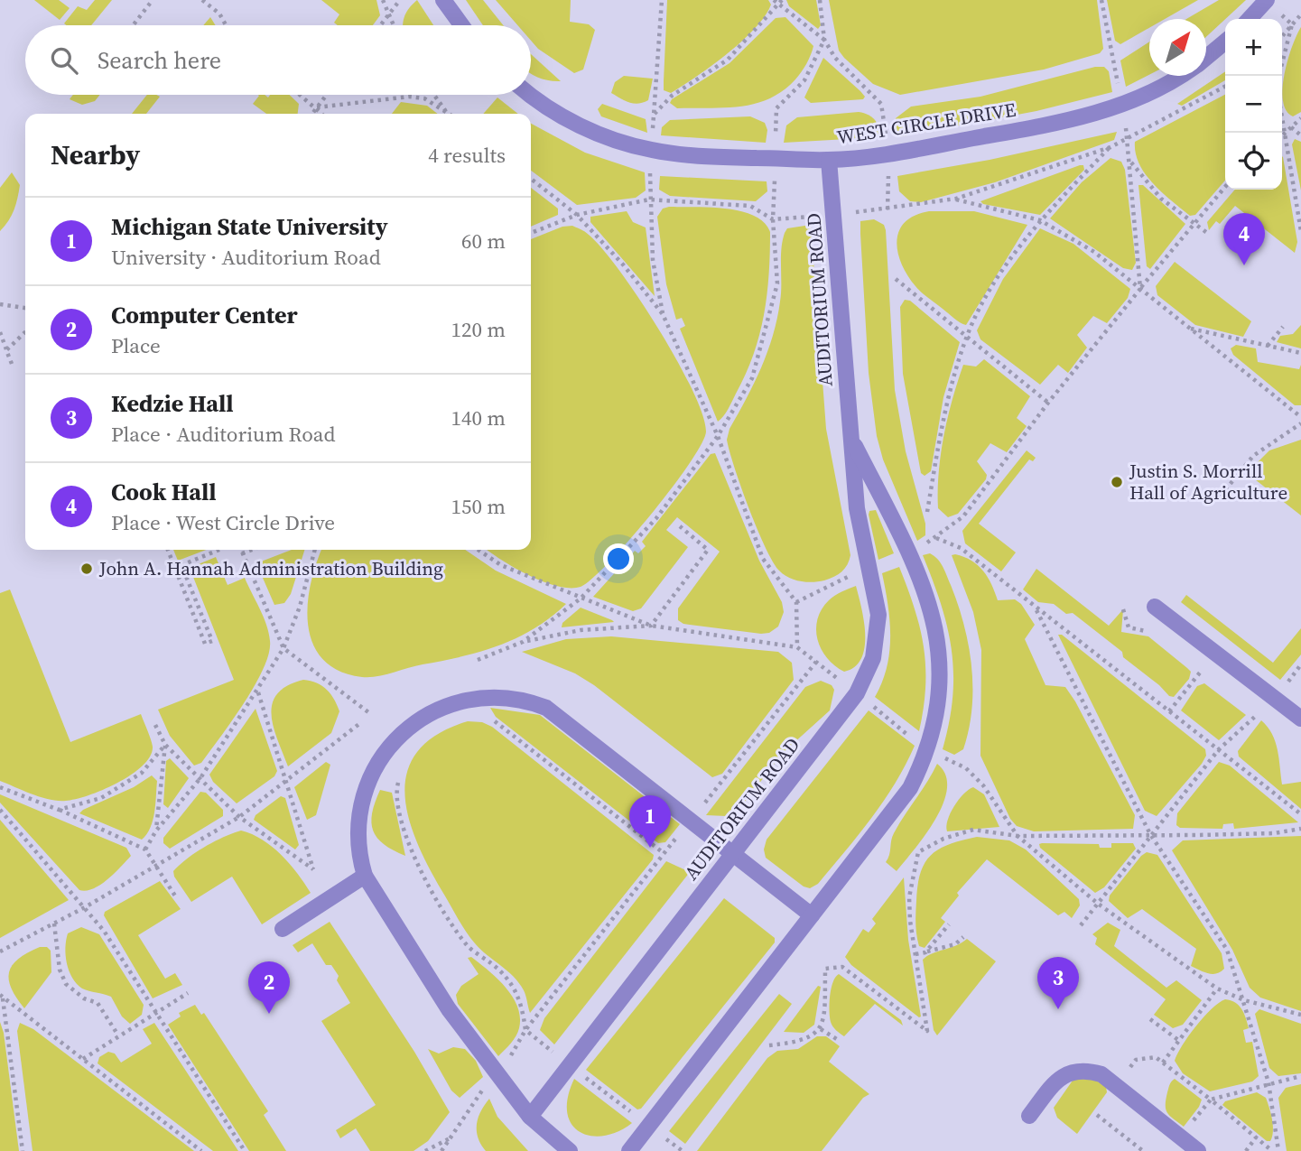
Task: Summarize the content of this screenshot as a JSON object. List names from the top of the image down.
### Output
{
  "streets": {
    "street": ["WEST CIRCLE DRIVE", "AUDITORIUM ROAD"]
  },
  "crossings": [
    ["WEST CIRCLE DRIVE", "AUDITORIUM ROAD"]
  ],
  "places": ["Justin S. Morrill Hall of Agriculture", "John A. Hannah Administration Building"],
  "north": "top right",
  "page": {
    "map_buttons": ["+", "−"],
    "search": "Search here",
    "heading": ["Nearby", "4 results"],
    "list": [
      {
        "mark": "1",
        "name": "Michigan State University",
        "note": "University · Auditorium Road",
        "value": "60 m"
      },
      {
        "mark": "2",
        "name": "Computer Center",
        "note": "Place",
        "value": "120 m"
      },
      {
        "mark": "3",
        "name": "Kedzie Hall",
        "note": "Place · Auditorium Road",
        "value": "140 m"
      },
      {
        "mark": "4",
        "name": "Cook Hall",
        "note": "Place · West Circle Drive",
        "value": "150 m"
      }
    ],
    "pins": [
      "4",
      "1",
      "3",
      "2"
    ]
  }
}
